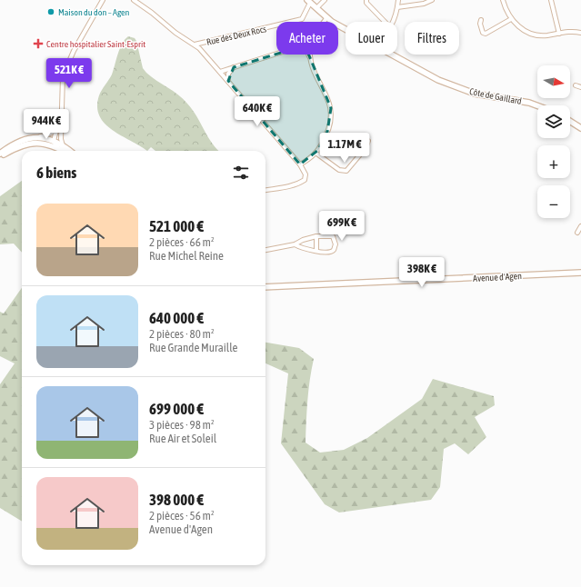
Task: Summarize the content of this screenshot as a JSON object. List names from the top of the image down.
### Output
{
  "streets": {
    "main road": ["Côte de Gaillard", "Avenue d'Agen"],
    "street": ["Rue des Deux Rocs"]
  },
  "crossings": [
    ["Rue des Deux Rocs", "Côte de Gaillard"]
  ],
  "places": {
    "other": ["Maison du don – Agen"],
    "health": ["Centre hospitalier Saint-Esprit"]
  },
  "north": "right",
  "page": {
    "chip": ["Acheter", "Louer", "Filtres"],
    "price": [
      "521K €",
      "640K €",
      "944K €",
      "1.17M €",
      "699K €",
      "398K €"
    ],
    "map_buttons": ["+", "−"],
    "heading": "6 biens",
    "list": [
      {
        "name": "521 000 €",
        "note": "2 pièces · 66 m² · Rue Michel Reine"
      },
      {
        "name": "640 000 €",
        "note": "2 pièces · 80 m² · Rue Grande Muraille"
      },
      {
        "name": "699 000 €",
        "note": "3 pièces · 98 m² · Rue Air et Soleil"
      },
      {
        "name": "398 000 €",
        "note": "2 pièces · 56 m² · Avenue d'Agen"
      }
    ]
  }
}
